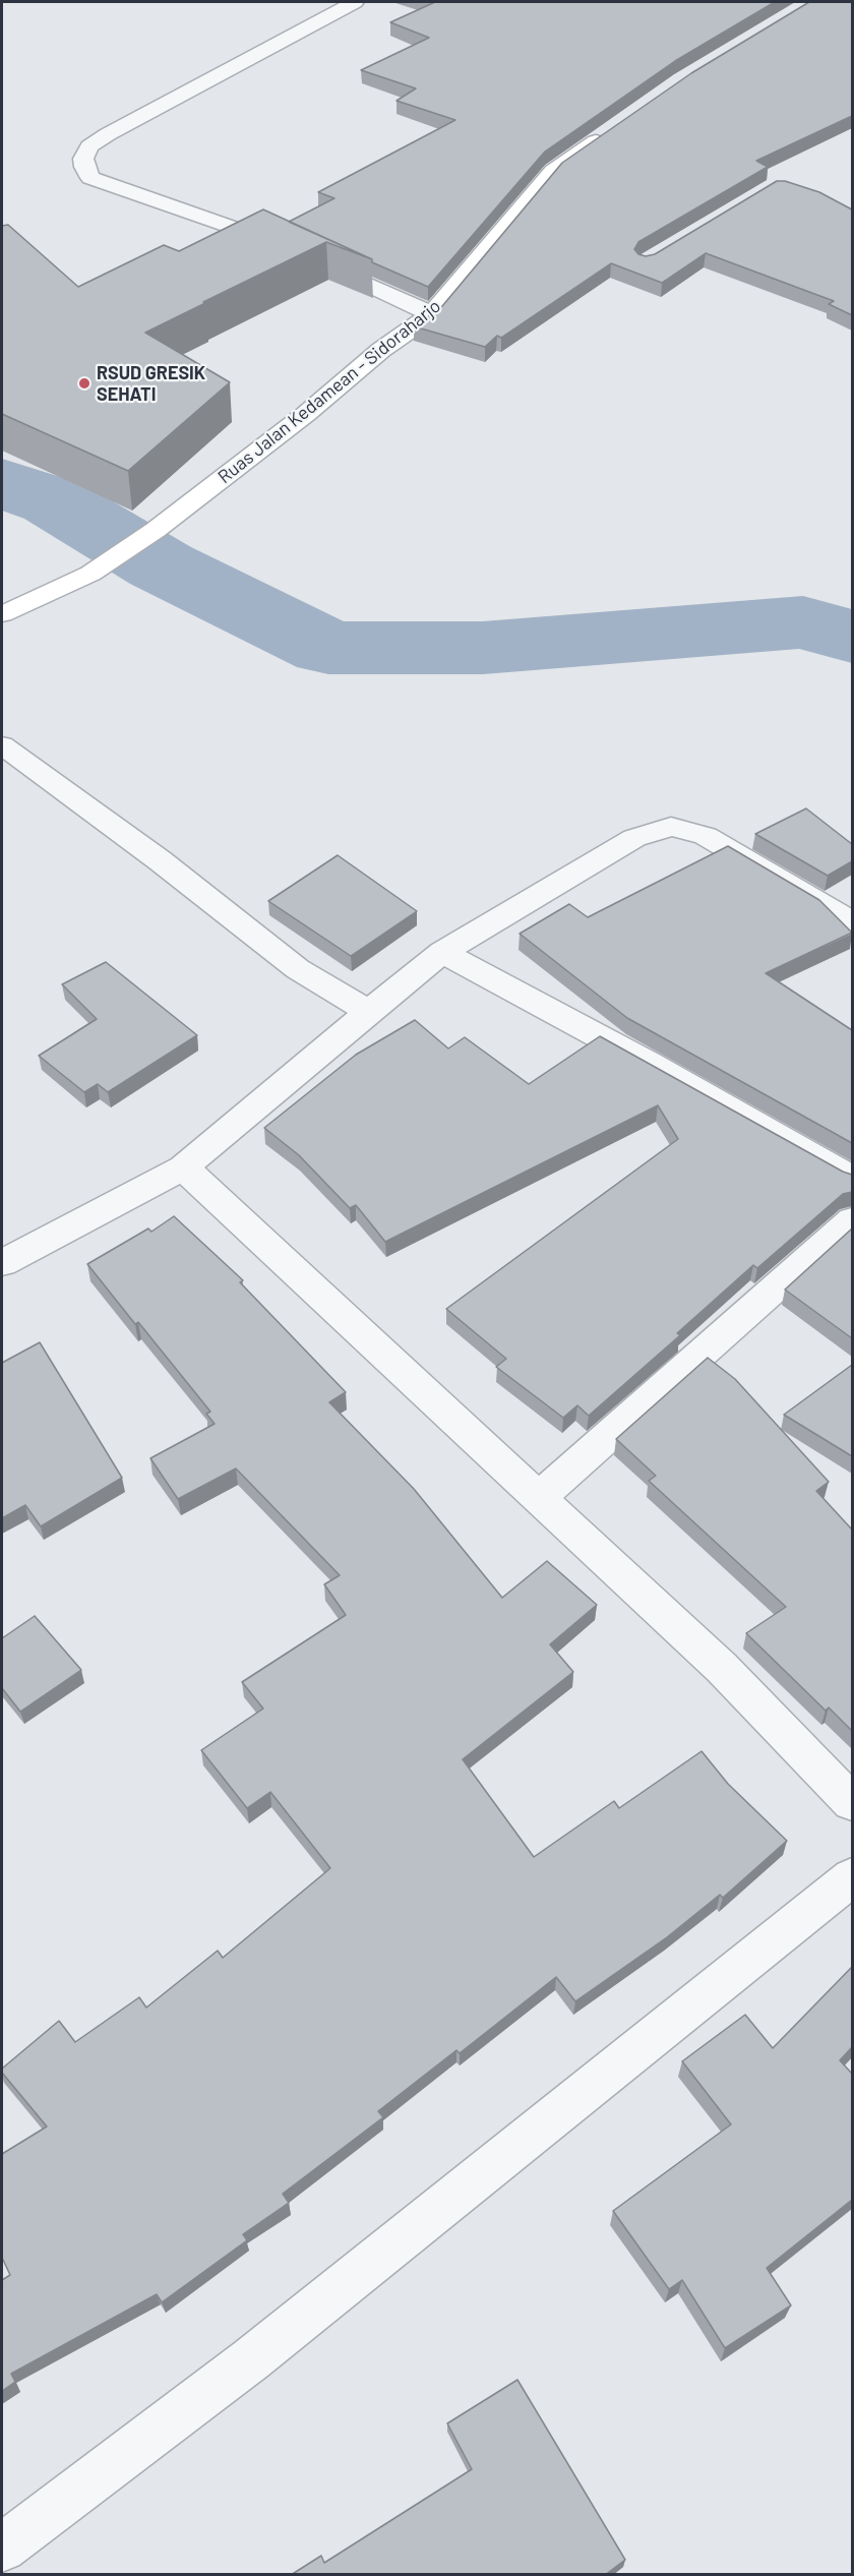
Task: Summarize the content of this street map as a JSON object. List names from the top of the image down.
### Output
{
  "streets": {
    "main road": ["Ruas Jalan Kedamean - Sidoraharjo"]
  },
  "places": ["RSUD GRESIK SEHATI"]
}
